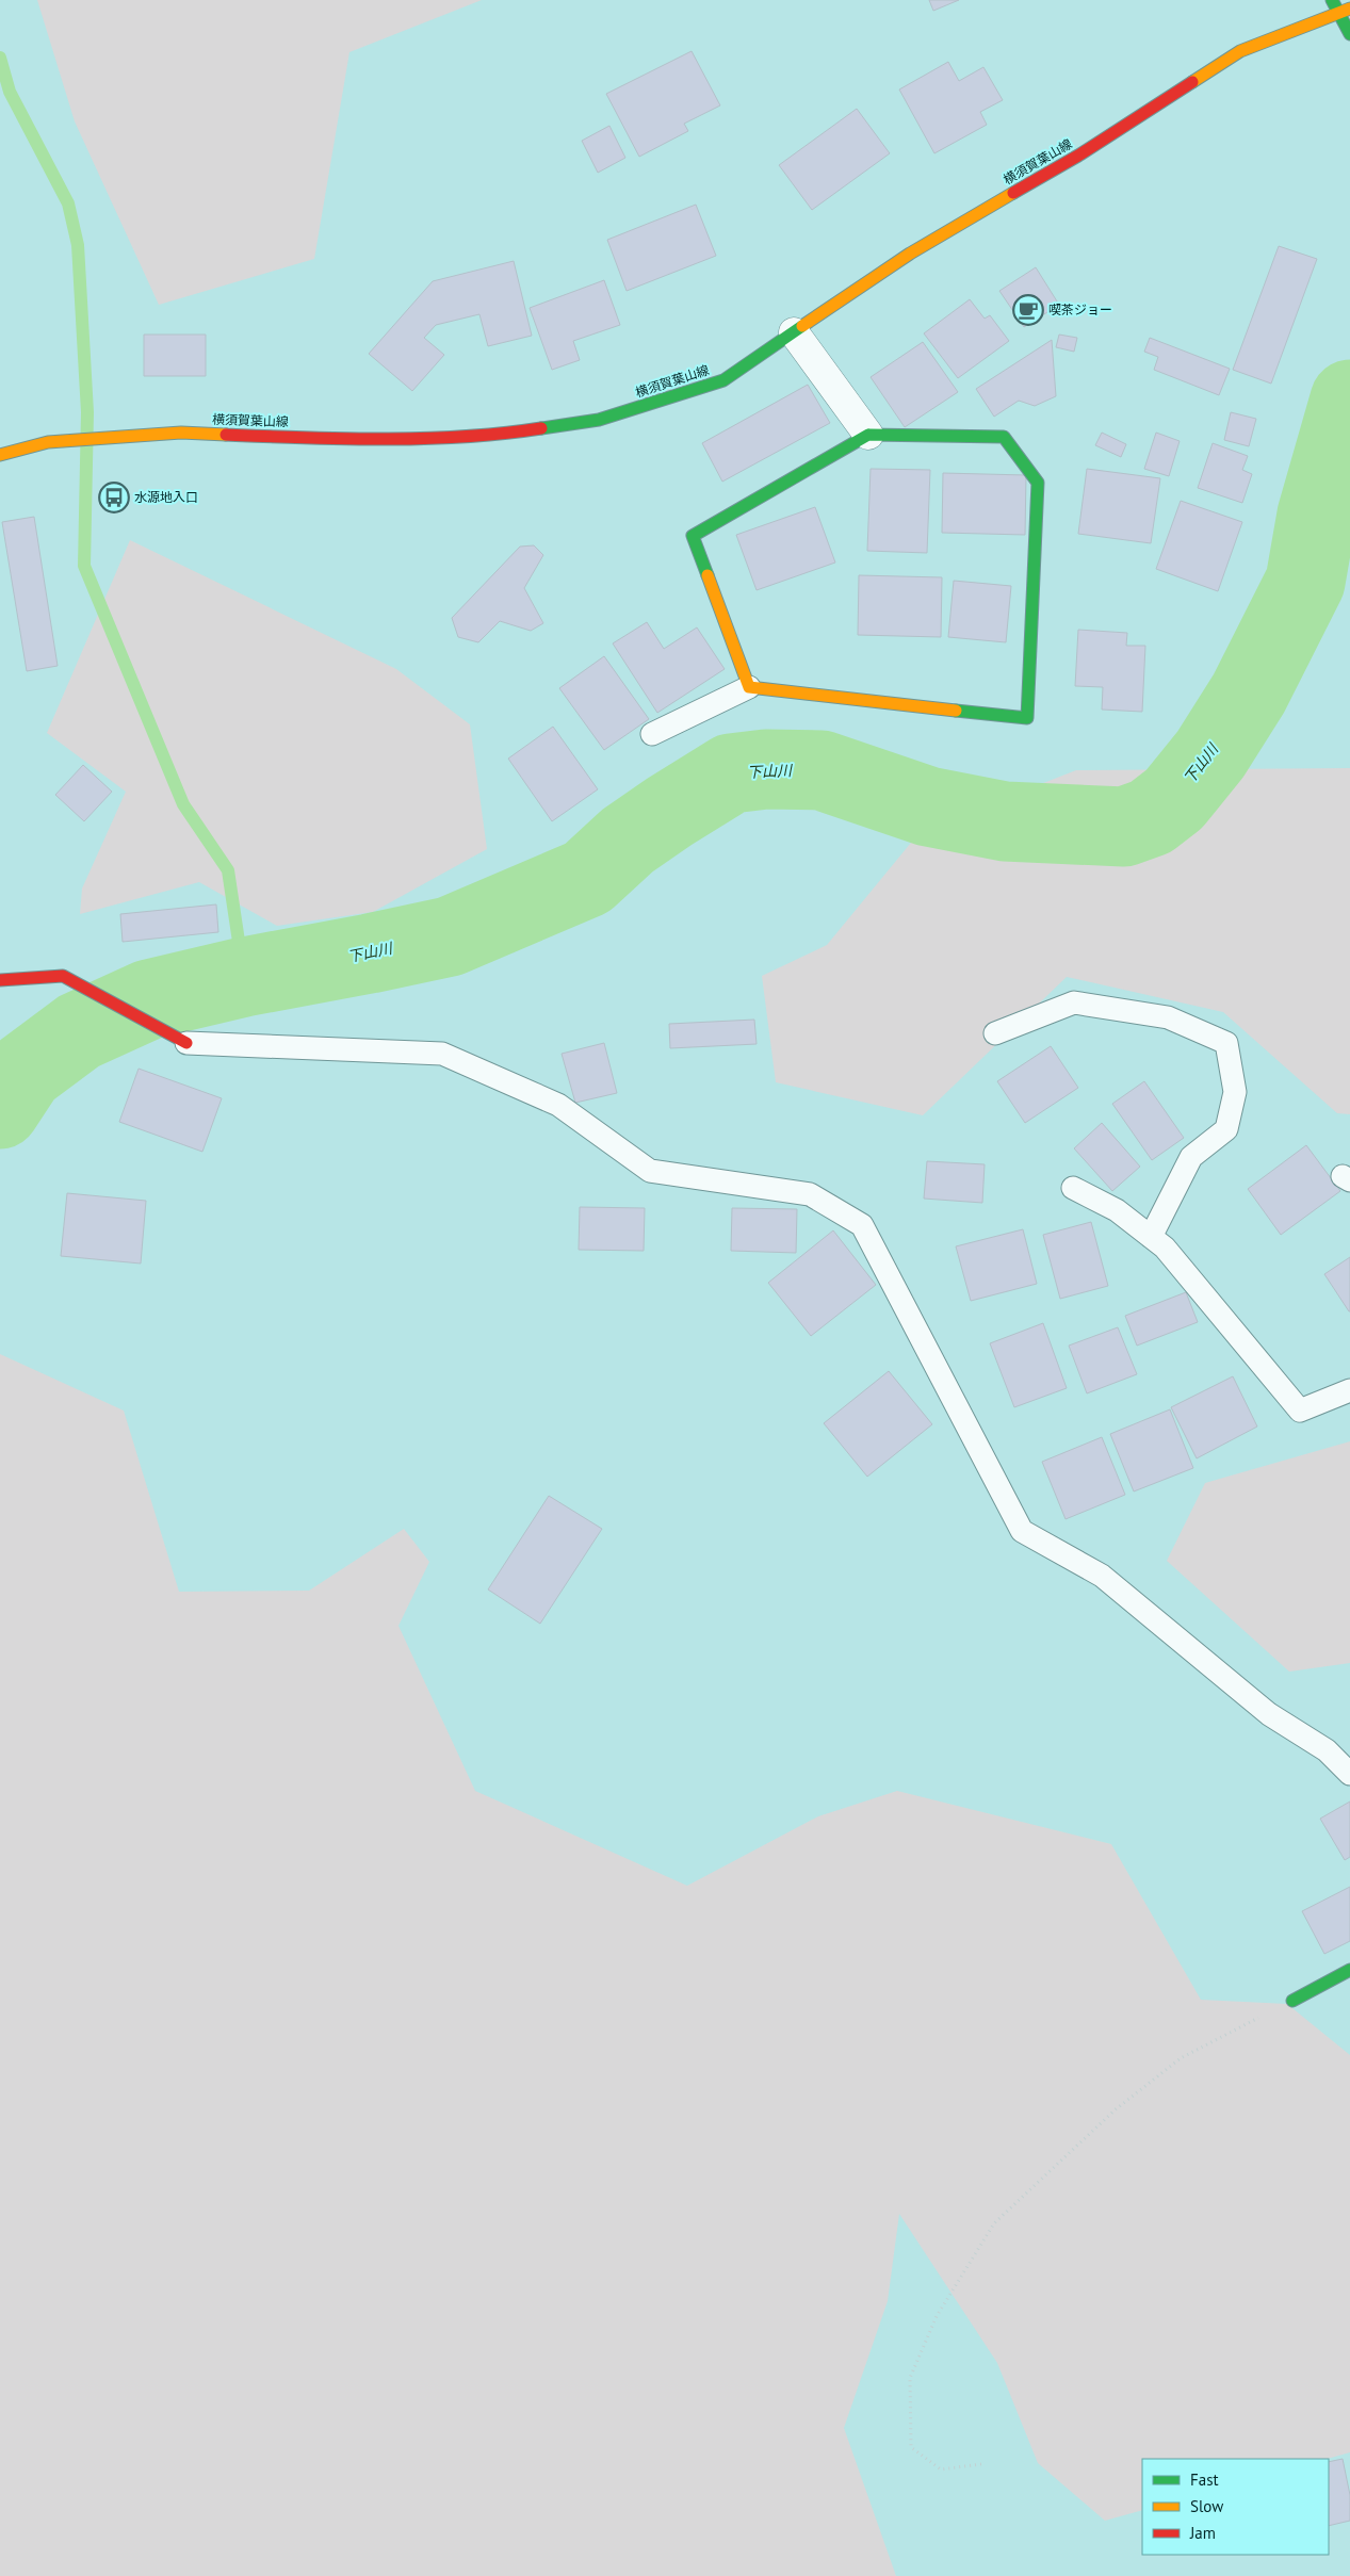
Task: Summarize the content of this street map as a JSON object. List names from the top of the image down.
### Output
{
  "streets": {
    "main road": ["横須賀葉山線"]
  },
  "water": ["下山川"],
  "places": {
    "cafe": ["喫茶ジョー"],
    "bus stop": ["水源地入口"]
  },
  "legend": ["Fast", "Slow", "Jam"]
}
